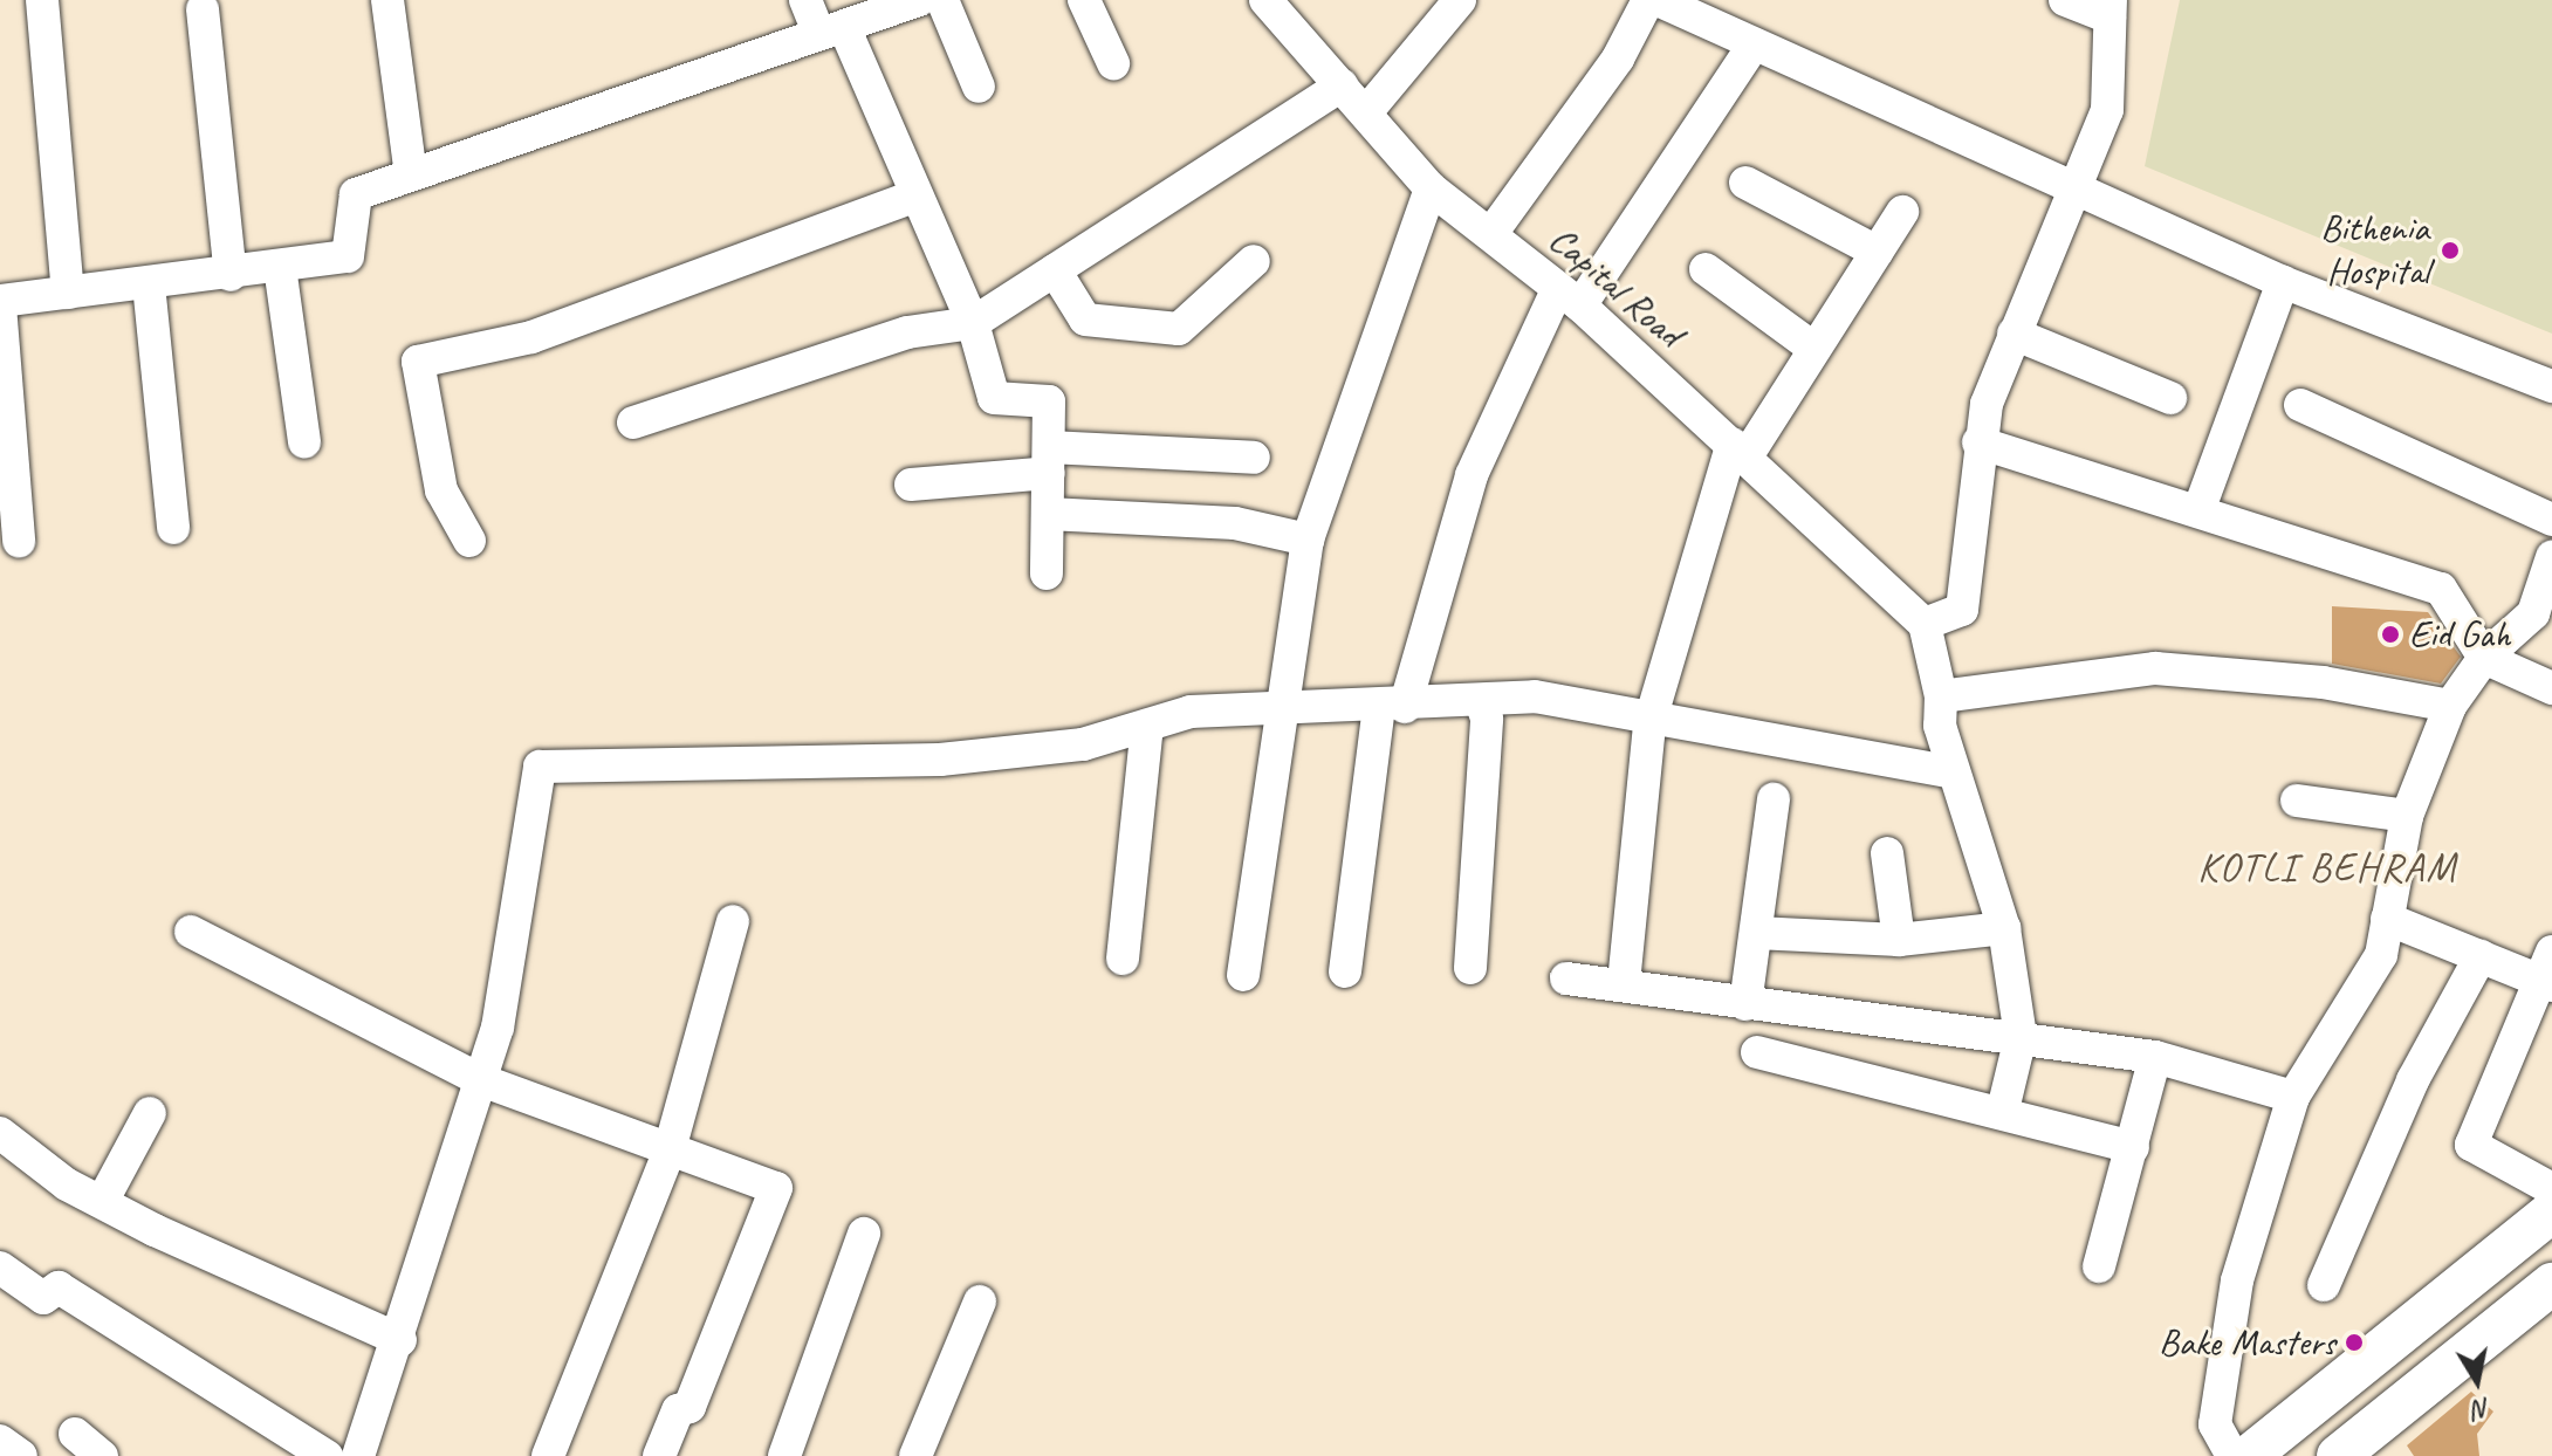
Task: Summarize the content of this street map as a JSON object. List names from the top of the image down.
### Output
{
  "streets": {
    "street": ["Capital Road"]
  },
  "districts": ["KOTLI BEHRAM"],
  "places": ["Bithenia Hospital", "Eid Gah", "Bake Masters"],
  "north": "bottom"
}
